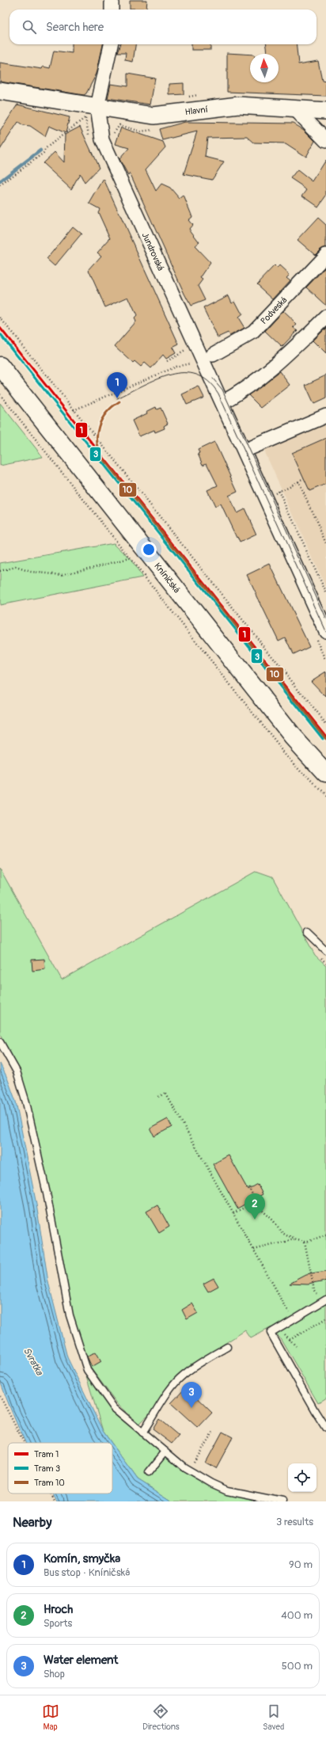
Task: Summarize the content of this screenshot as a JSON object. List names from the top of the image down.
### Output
{
  "streets": {
    "main road": ["Kníničská"],
    "street": ["Hlavní", "Jundrovská", "Podveská"]
  },
  "crossings": [
    ["Hlavní", "Jundrovská"]
  ],
  "water": ["Svratka"],
  "lines": ["tram line 1", "tram line 3", "tram line 10"],
  "legend": ["Tram 1", "Tram 3", "Tram 10"],
  "north": "top",
  "page": {
    "search": "Search here",
    "pins": ["1", "2", "3"],
    "heading": ["Nearby", "3 results"],
    "list": [
      {
        "mark": "1",
        "name": "Komín, smyčka",
        "note": "Bus stop · Kníničská",
        "value": "90 m"
      },
      {
        "mark": "2",
        "name": "Hroch",
        "note": "Sports",
        "value": "400 m"
      },
      {
        "mark": "3",
        "name": "Water element",
        "note": "Shop",
        "value": "500 m"
      }
    ],
    "nav": ["Map", "Directions", "Saved"]
  }
}
